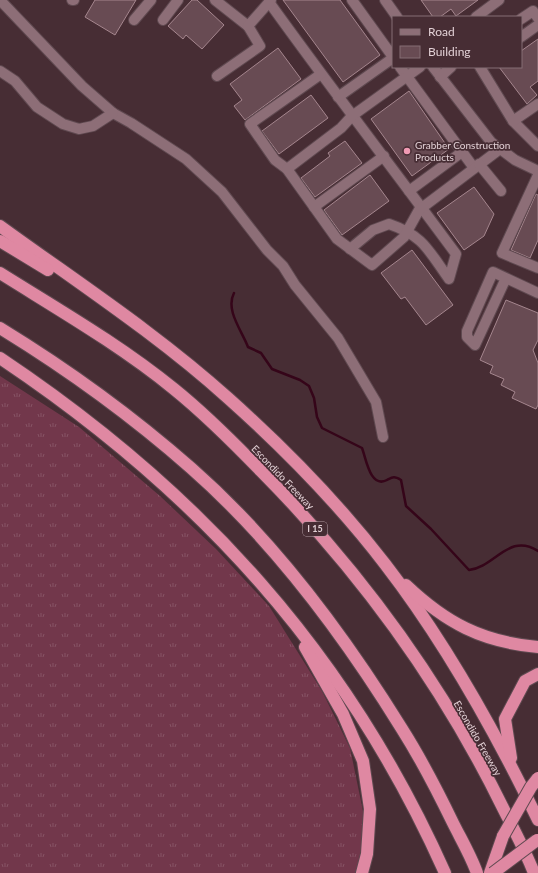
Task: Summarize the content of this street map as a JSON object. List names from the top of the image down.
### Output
{
  "streets": {
    "highway": ["Escondido Freeway", "I 15"]
  },
  "places": ["Grabber Construction Products"],
  "legend": ["Road", "Building"]
}
